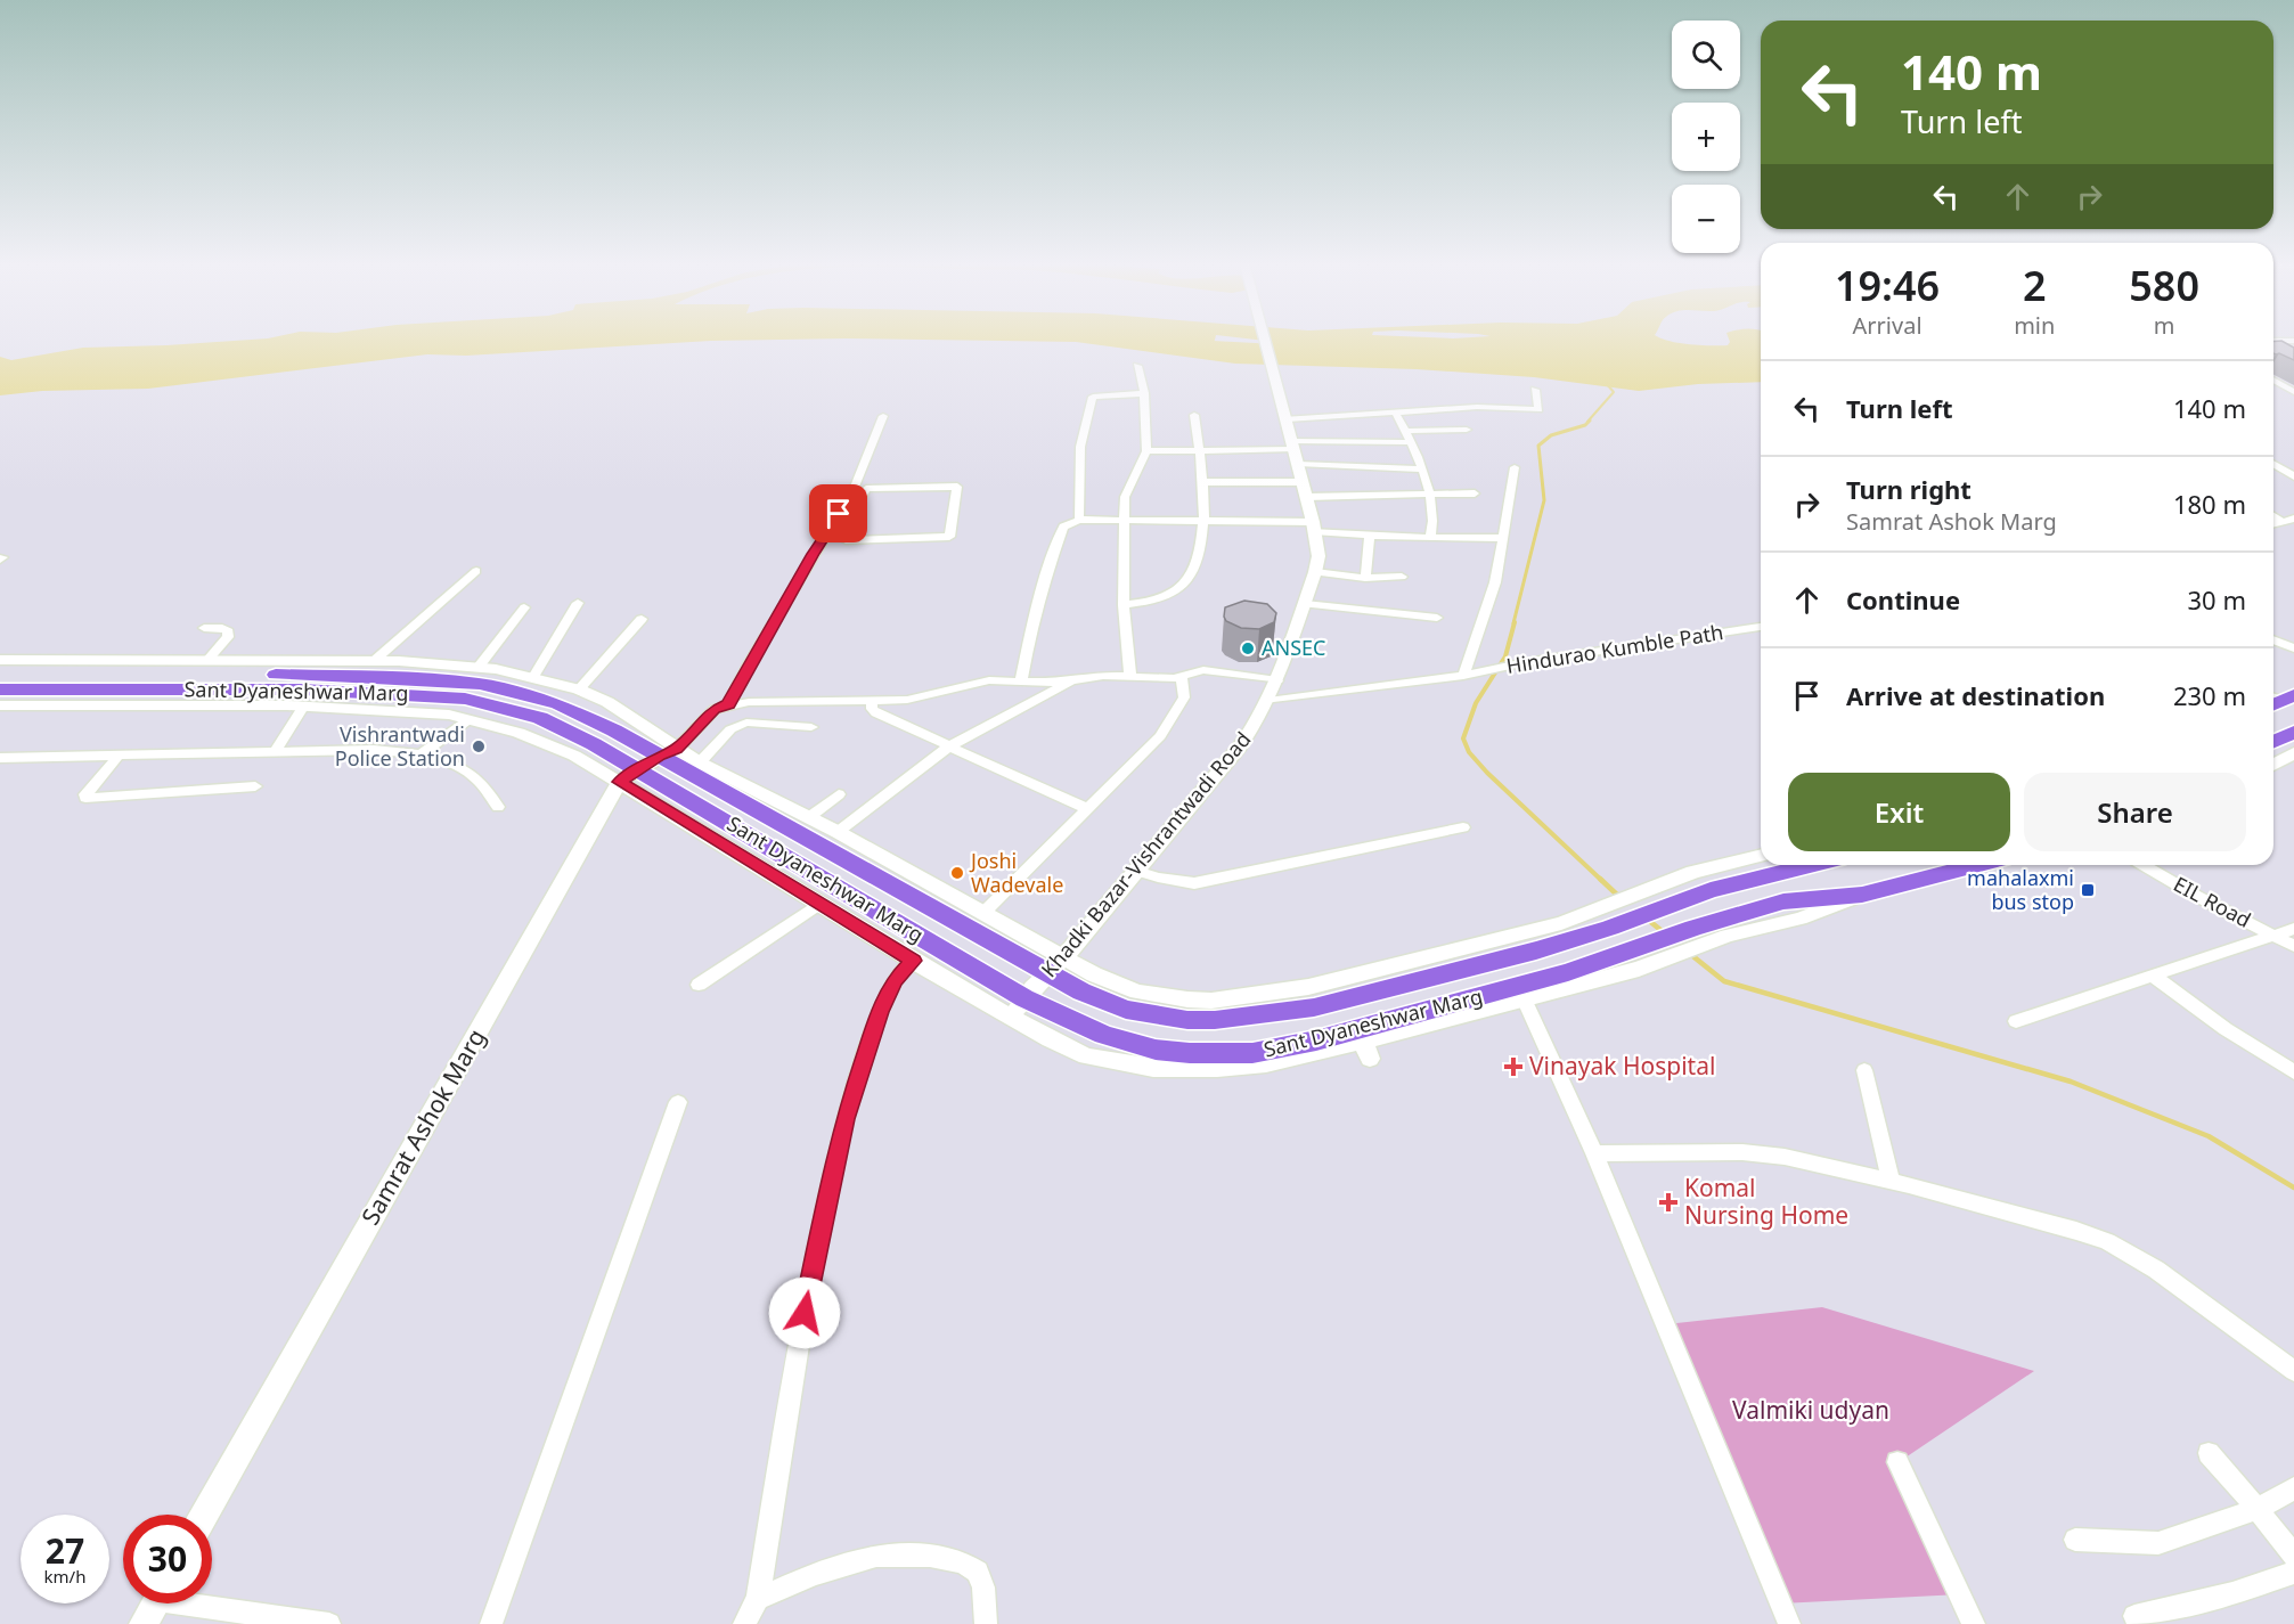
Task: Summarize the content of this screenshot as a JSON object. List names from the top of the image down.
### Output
{
  "streets": {
    "main road": ["Sant Dyaneshwar Marg"],
    "street": [
      "Hindurao Kumble Path",
      "Khadki Bazar-Vishrantwadi Road",
      "EIL Road",
      "Samrat Ashok Marg"
    ]
  },
  "crossings": [
    ["Hindurao Kumble Path", "Khadki Bazar-Vishrantwadi Road"],
    ["Sant Dyaneshwar Marg", "Khadki Bazar-Vishrantwadi Road"],
    ["Sant Dyaneshwar Marg", "Samrat Ashok Marg"]
  ],
  "parks": ["Valmiki udyan"],
  "places": {
    "other": ["ANSEC", "Vishrantwadi Police Station", "Joshi Wadevale"],
    "transit": ["mahalaxmi bus stop"],
    "health": ["Vinayak Hospital", "Komal Nursing Home"]
  },
  "page": {
    "map_buttons": ["+", "−"],
    "turn": ["140 m", "Turn left"],
    "eta": [
      "19:46",
      "Arrival",
      "2",
      "min",
      "580",
      "m"
    ],
    "list": [
      {
        "name": "Turn left",
        "value": "140 m"
      },
      {
        "name": "Turn right",
        "note": "Samrat Ashok Marg",
        "value": "180 m"
      },
      {
        "name": "Continue",
        "value": "30 m"
      },
      {
        "name": "Arrive at destination",
        "value": "230 m"
      }
    ],
    "buttons": ["Exit", "Share"],
    "speed": "27 km/h",
    "limit": "30"
  }
}
